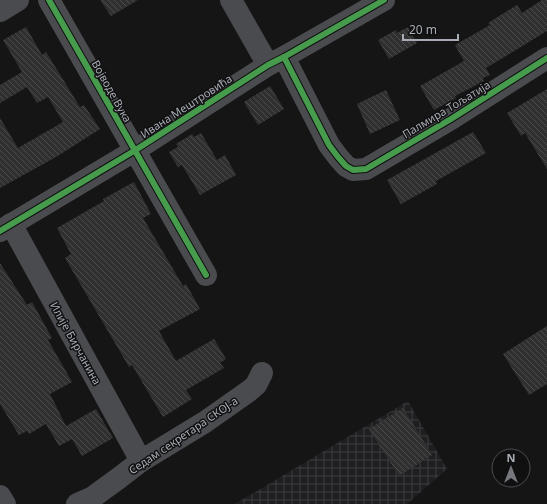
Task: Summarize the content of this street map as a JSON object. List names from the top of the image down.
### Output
{
  "streets": {
    "street": [
      "Војводе Вука",
      "Ивана Мештровића",
      "Палмира Тољатија",
      "Илије Бирчанина",
      "Седам секретара СКОЈ-а"
    ]
  },
  "crossings": [
    ["Војводе Вука", "Ивана Мештровића"],
    ["Ивана Мештровића", "Палмира Тољатија"],
    ["Ивана Мештровића", "Илије Бирчанина"],
    ["Илије Бирчанина", "Седам секретара СКОЈ-а"]
  ],
  "scale_bar": "20 m",
  "north": "top"
}
